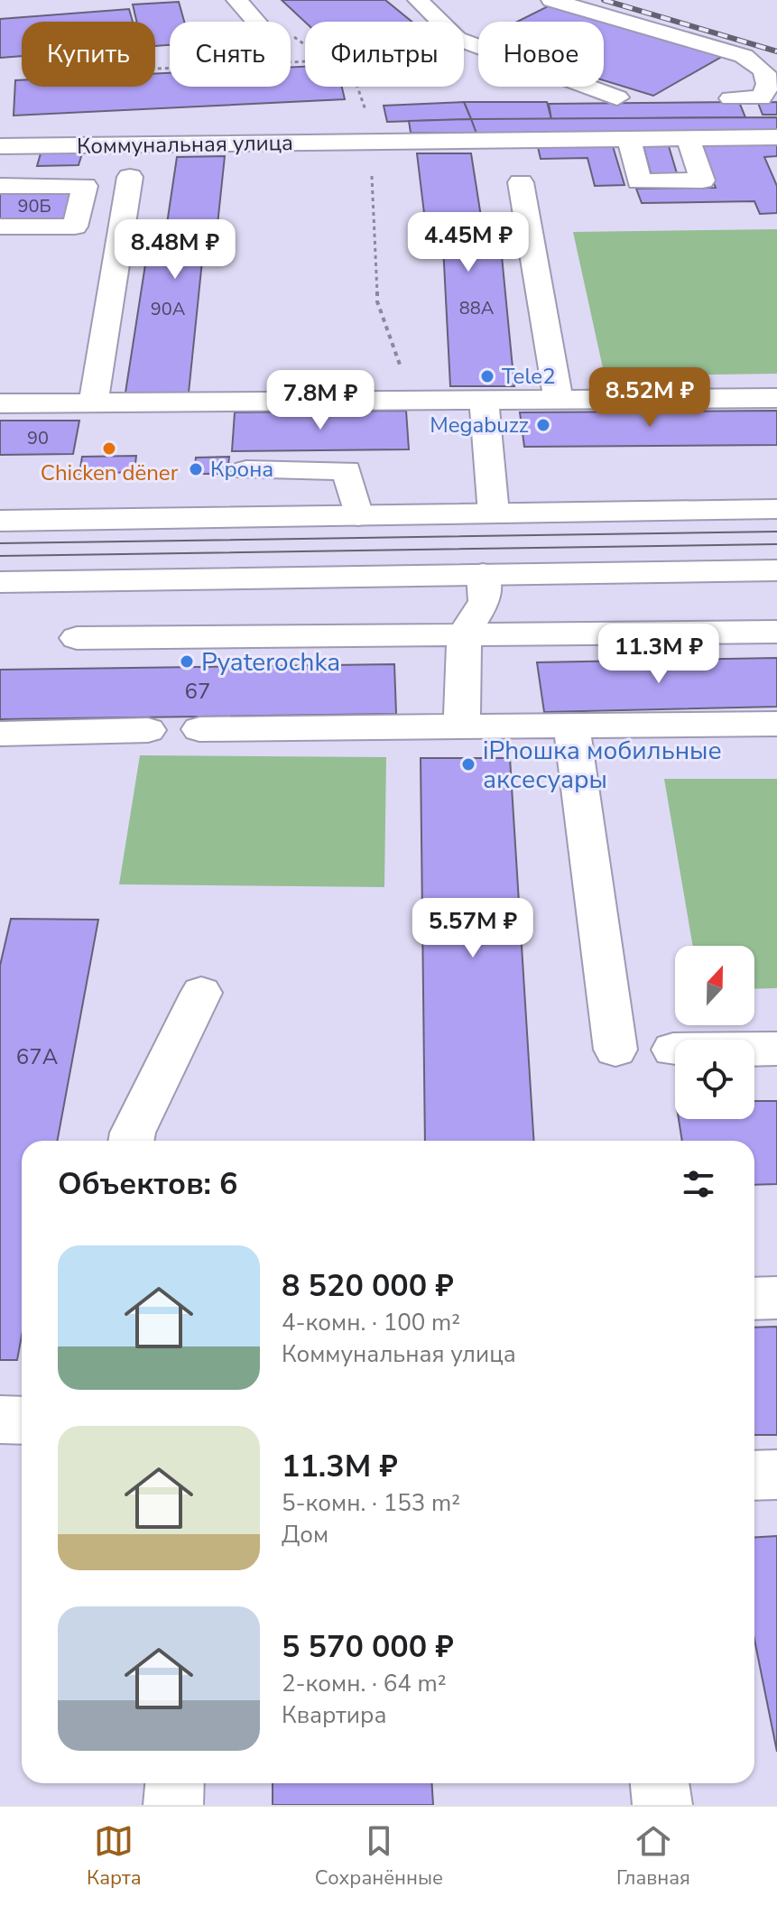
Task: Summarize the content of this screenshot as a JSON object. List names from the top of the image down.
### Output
{
  "streets": {
    "main road": ["Коммунальная улица"]
  },
  "places": [
    "Tele2",
    "Megabuzz",
    "Chicken dëner",
    "Крона",
    "Pyaterochka",
    "iPhoшка мобильные аксесуары"
  ],
  "house_numbers": [
    "90Б",
    "88А",
    "90А",
    "90",
    "67",
    "67А"
  ],
  "north": "top",
  "page": {
    "chip": [
      "Купить",
      "Снять",
      "Фильтры",
      "Новое"
    ],
    "price": [
      "4.45M ₽",
      "8.48M ₽",
      "8.52M ₽",
      "7.8M ₽",
      "11.3M ₽",
      "5.57M ₽"
    ],
    "heading": "Объектов: 6",
    "list": [
      {
        "name": "8 520 000 ₽",
        "note": "4-комн. · 100 m² · Коммунальная улица"
      },
      {
        "name": "11.3M ₽",
        "note": "5-комн. · 153 m² · Дом"
      },
      {
        "name": "5 570 000 ₽",
        "note": "2-комн. · 64 m² · Квартира"
      }
    ],
    "tabs": ["Карта", "Сохранённые", "Главная"]
  }
}
